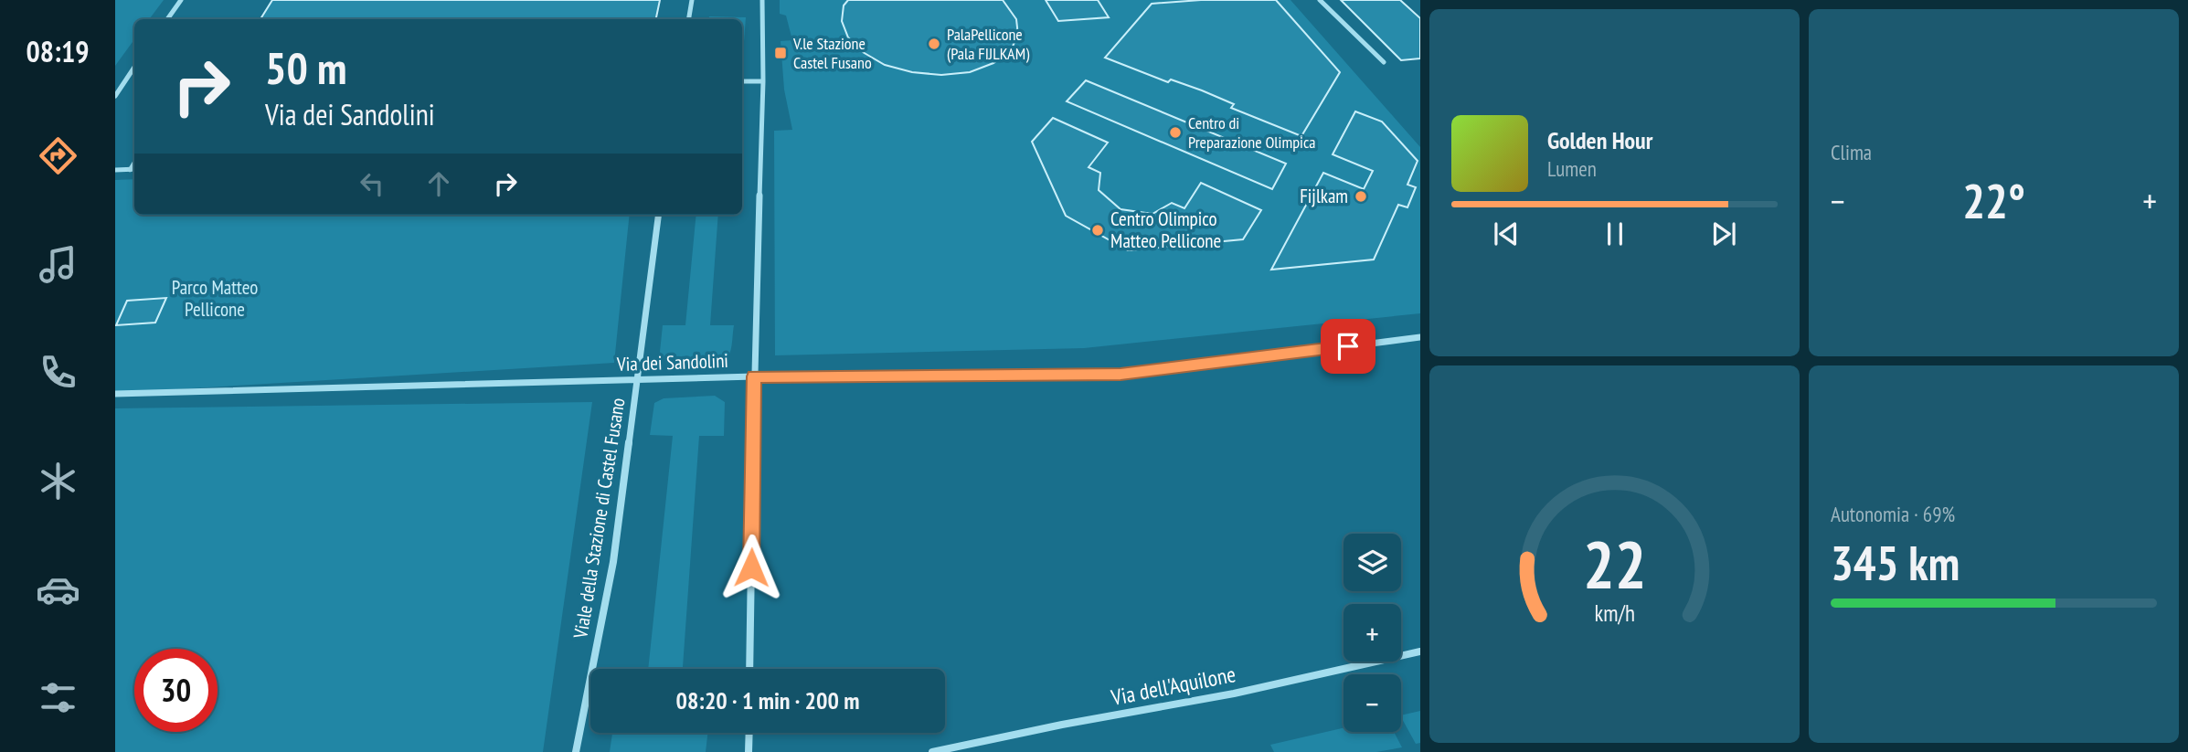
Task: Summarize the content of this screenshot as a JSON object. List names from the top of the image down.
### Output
{
  "streets": {
    "street": ["Via dei Sandolini", "Viale della Stazione di Castel Fusano", "Via dell'Aquilone"]
  },
  "crossings": [
    ["Via dei Sandolini", "Viale della Stazione di Castel Fusano"]
  ],
  "parks": ["Parco Matteo Pellicone"],
  "places": {
    "other": [
      "PalaPellicone (Pala FIJLKAM)",
      "Centro di Preparazione Olimpica",
      "Fijlkam",
      "Centro Olimpico Matteo Pellicone"
    ],
    "transit": ["V.le Stazione Castel Fusano"]
  },
  "page": {
    "tabs": "08:19",
    "tile": [
      "Clima",
      ["Autonomia · 69%", "345 km"]
    ],
    "turn": ["50 m", "Via dei Sandolini"],
    "song": ["Golden Hour", "Lumen"],
    "heat": ["−", "22°", "+"],
    "map_buttons": ["+", "−"],
    "limit": "30",
    "trip": "08:20 · 1 min · 200 m",
    "gauge": ["22", "km/h"]
  }
}
